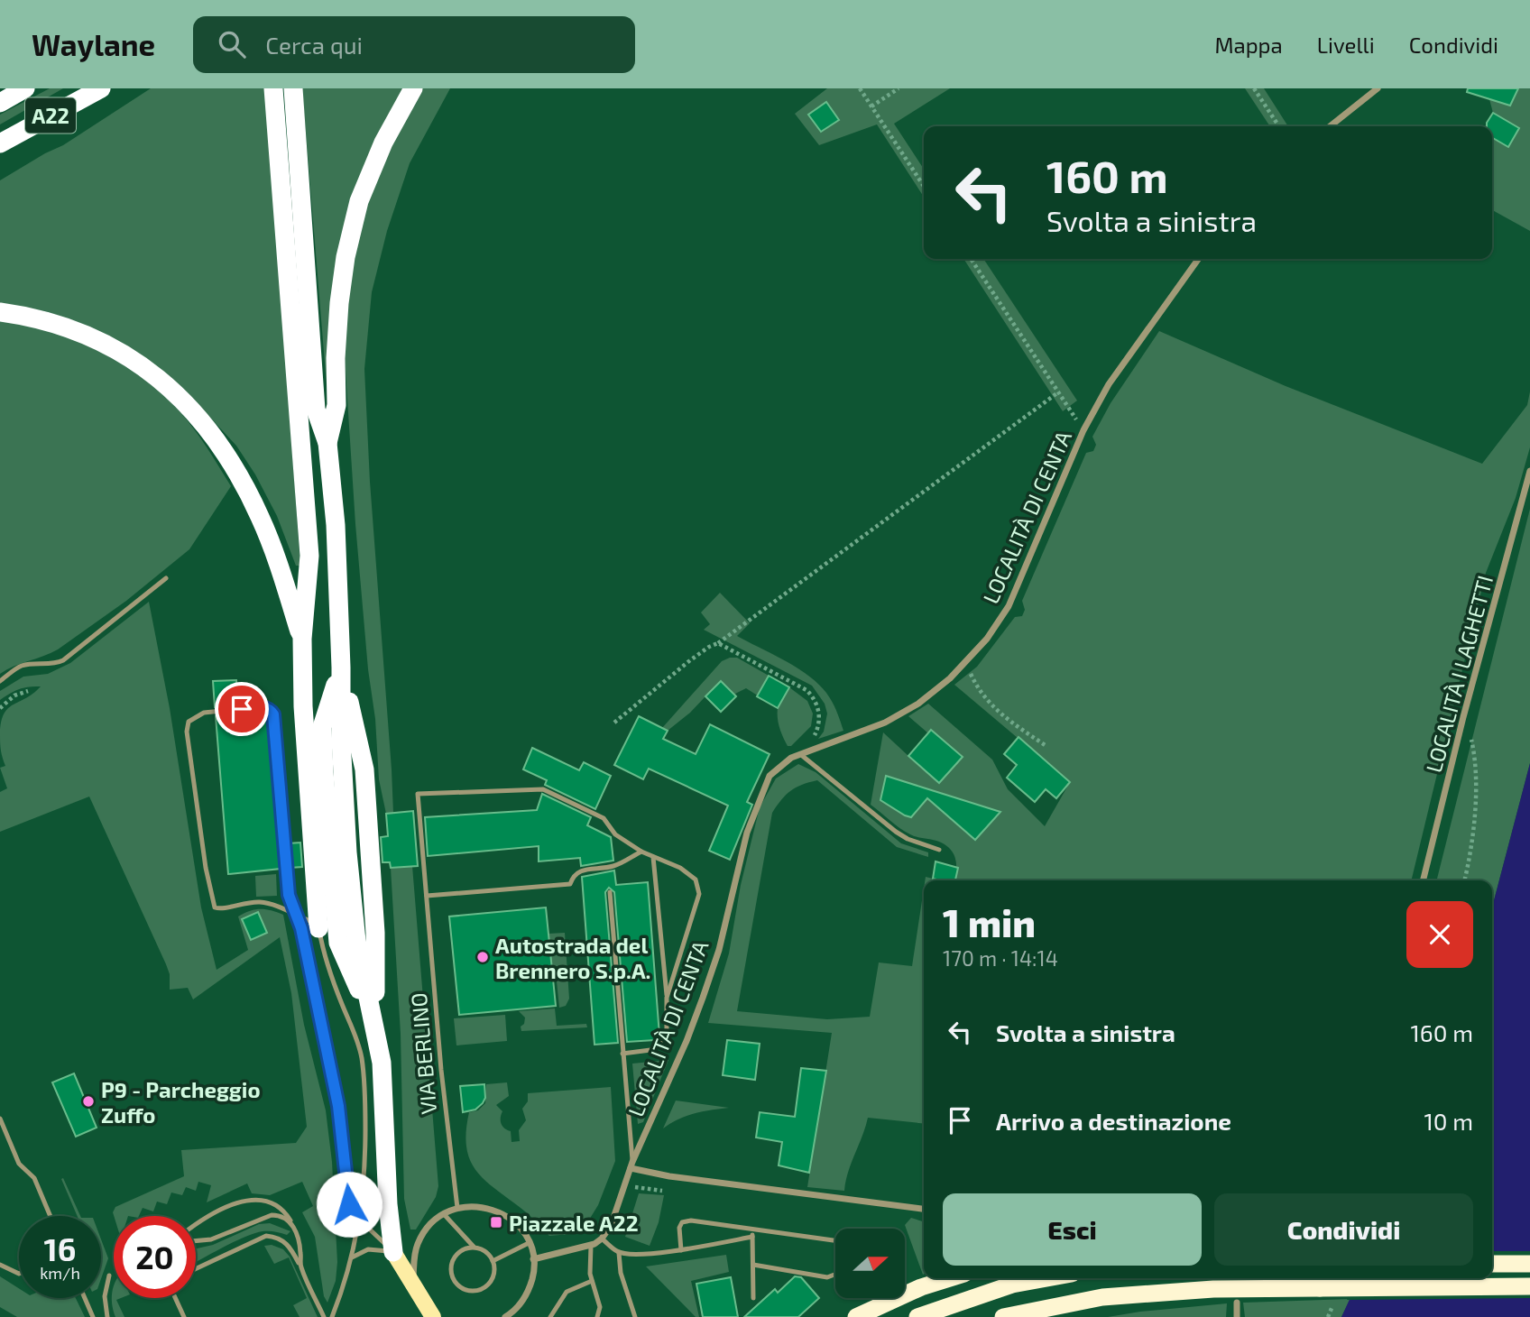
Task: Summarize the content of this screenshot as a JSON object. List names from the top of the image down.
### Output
{
  "streets": {
    "highway": ["A22"],
    "street": ["LOCALITÀ DI CENTA", "LOCALITÀ I LAGHETTI"],
    "lane": ["VIA BERLINO"]
  },
  "places": {
    "other": ["Autostrada del Brennero S.p.A.", "P9 - Parcheggio Zuffo"],
    "transit": ["Piazzale A22"]
  },
  "north": "right",
  "page": {
    "header": "Waylane",
    "search": "Cerca qui",
    "nav": ["Mappa", "Livelli", "Condividi"],
    "turn": ["160 m", "Svolta a sinistra"],
    "heading": ["1 min", "170 m · 14:14"],
    "list": [
      {
        "name": "Svolta a sinistra",
        "value": "160 m"
      },
      {
        "name": "Arrivo a destinazione",
        "value": "10 m"
      }
    ],
    "buttons": ["Esci", "Condividi"],
    "speed": "16 km/h",
    "limit": "20"
  }
}
